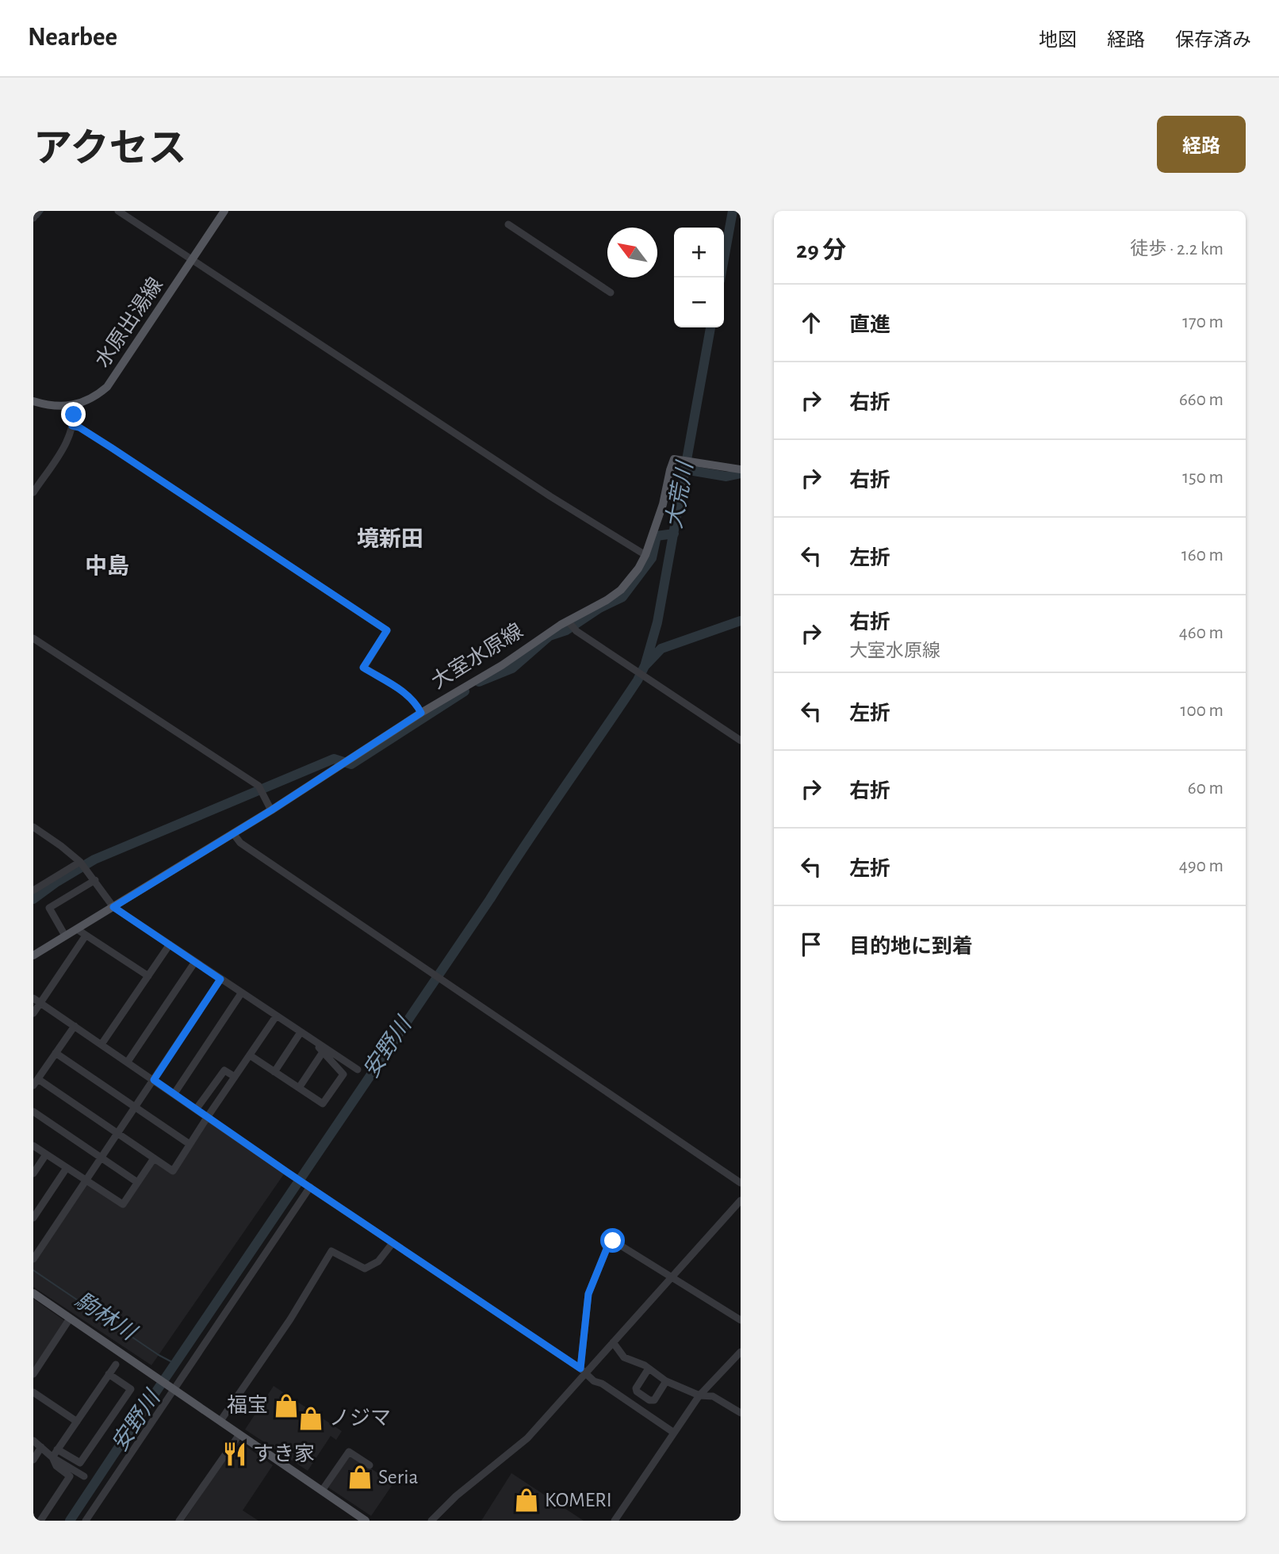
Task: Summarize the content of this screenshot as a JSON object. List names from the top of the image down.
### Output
{
  "streets": {
    "main road": ["水原出湯線", "大室水原線"]
  },
  "districts": ["境新田", "中島"],
  "water": ["大荒川", "安野川", "駒林川"],
  "places": {
    "shop": [
      "福宝",
      "ノジマ",
      "Seria",
      "KOMERI"
    ],
    "restaurant": ["すき家"]
  },
  "north": "top left",
  "page": {
    "header": "Nearbee",
    "nav": ["地図", "経路", "保存済み"],
    "title": "アクセス",
    "buttons": "経路",
    "heading": ["29 分", "徒歩 · 2.2 km"],
    "map_buttons": ["+", "−"],
    "list": [
      ["直進", "170 m"],
      ["右折", "660 m"],
      ["右折", "150 m"],
      ["左折", "160 m"],
      ["右折", "大室水原線", "460 m"],
      ["左折", "100 m"],
      ["右折", "60 m"],
      ["左折", "490 m"],
      "目的地に到着"
    ]
  }
}
